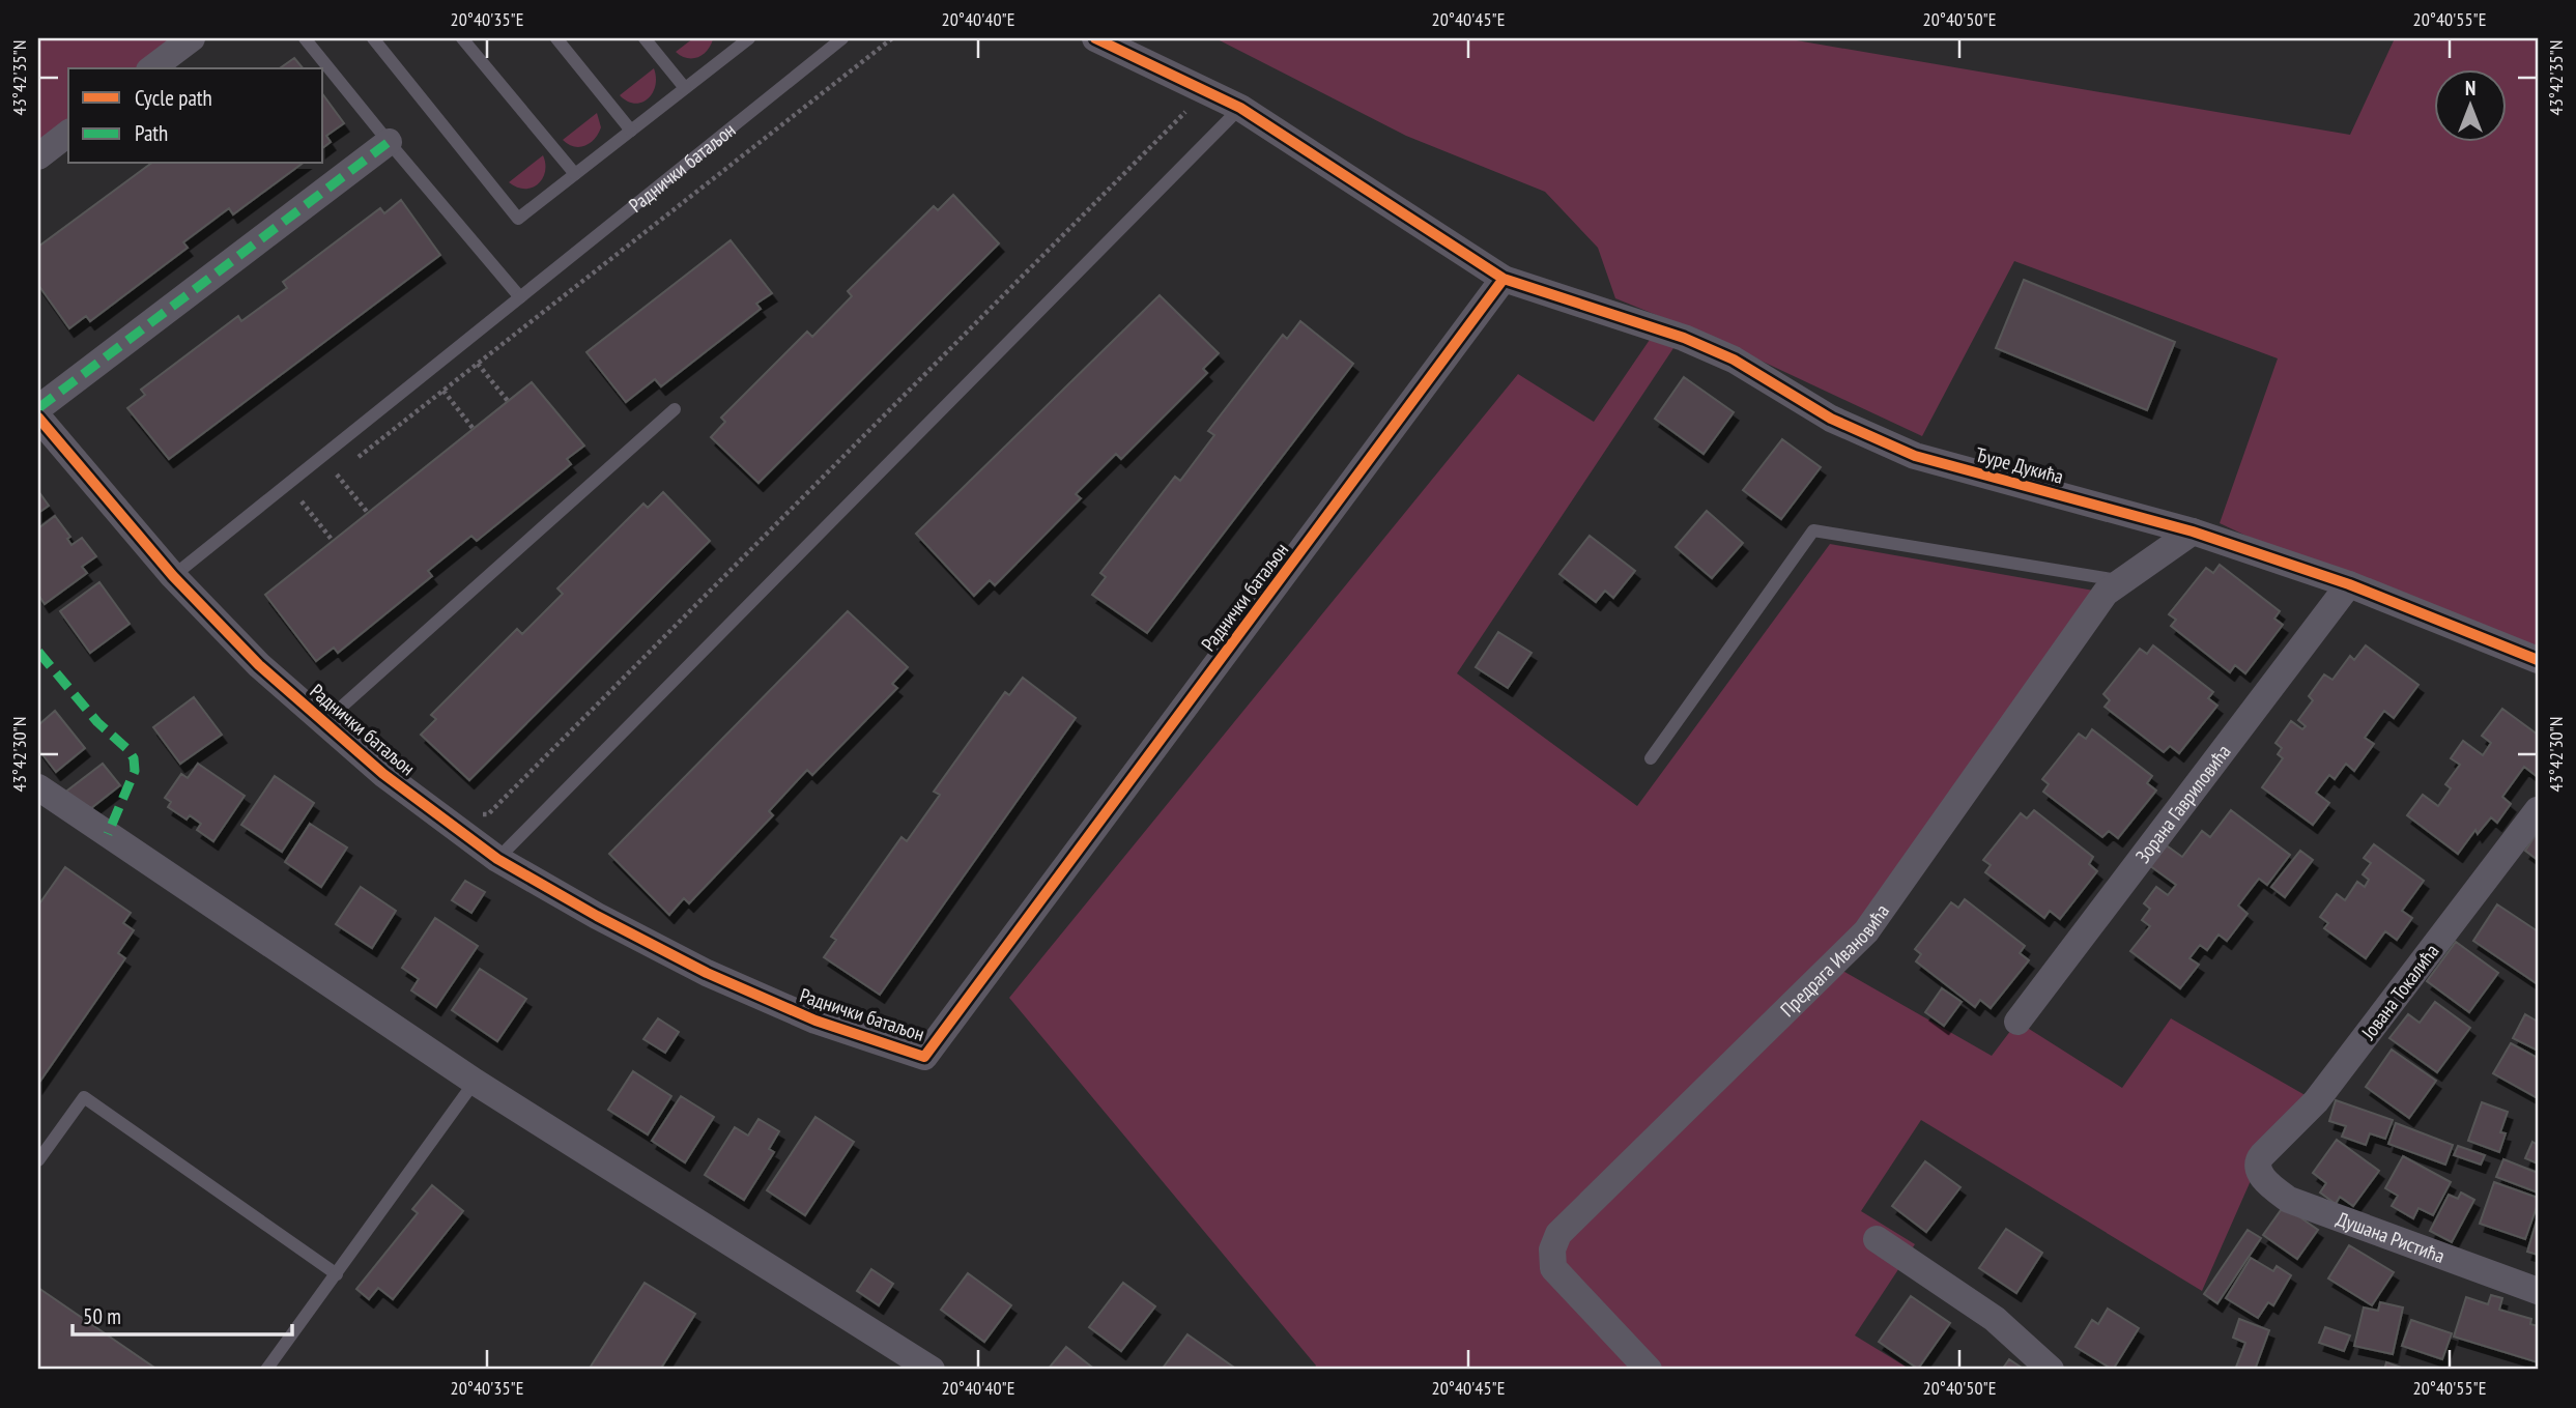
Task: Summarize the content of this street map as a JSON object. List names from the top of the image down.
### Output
{
  "streets": {
    "street": [
      "Раднички батаљон",
      "Ђуре Дукића",
      "Зорана Гавриловића",
      "Предрага Ивановића",
      "Јована Токалића",
      "Душана Ристића"
    ]
  },
  "crossings": [
    ["Раднички батаљон", "Ђуре Дукића"],
    ["Ђуре Дукића", "Зорана Гавриловића"],
    ["Ђуре Дукића", "Предрага Ивановића"],
    ["Јована Токалића", "Душана Ристића"]
  ],
  "legend": ["Cycle path", "Path"],
  "scale_bar": "50 m",
  "north": "top",
  "coordinates": [
    "20°40'35\"E",
    "20°40'40\"E",
    "20°40'45\"E",
    "20°40'50\"E",
    "20°40'55\"E",
    "43°42'35\"N",
    "43°42'30\"N"
  ]
}
